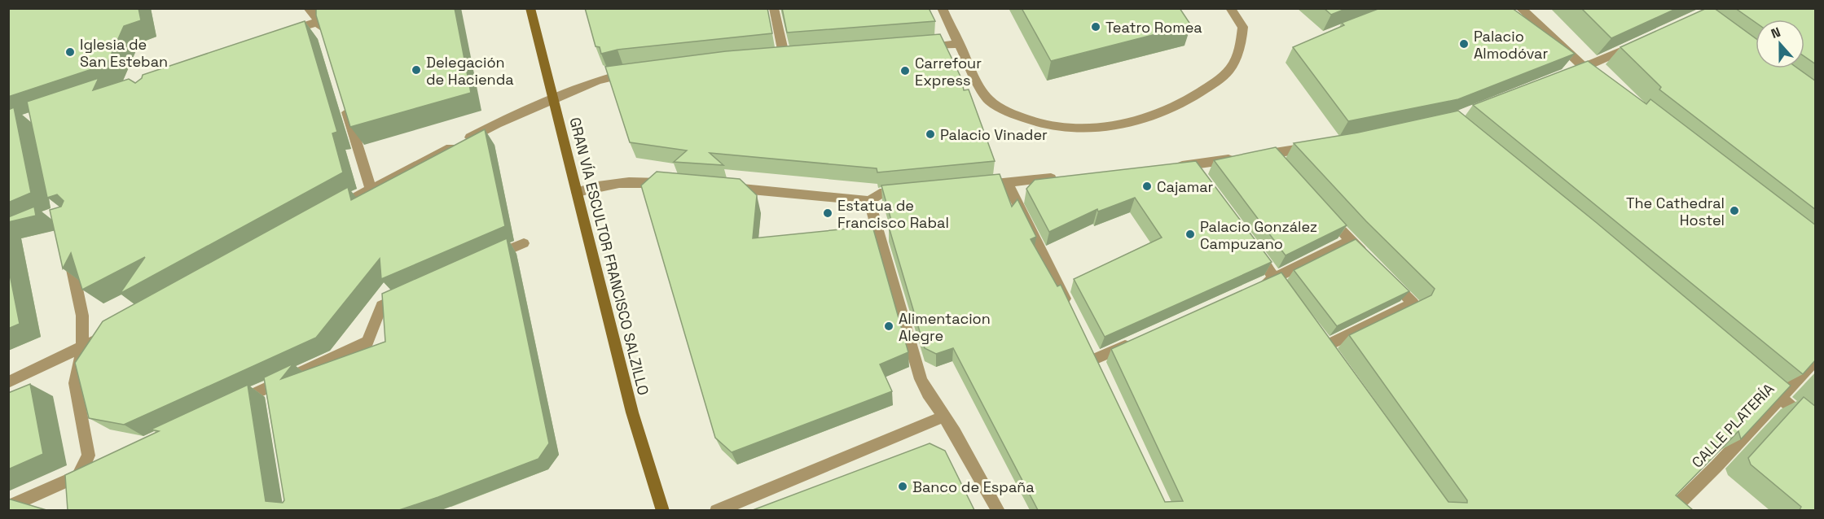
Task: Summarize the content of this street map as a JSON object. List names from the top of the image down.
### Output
{
  "streets": {
    "main road": ["GRAN VÍA ESCULTOR FRANCISCO SALZILLO"],
    "street": ["CALLE PLATERÍA"]
  },
  "places": [
    "Teatro Romea",
    "Palacio Almodóvar",
    "Iglesia de San Esteban",
    "Delegación de Hacienda",
    "Carrefour Express",
    "Palacio Vinader",
    "Cajamar",
    "The Cathedral Hostel",
    "Estatua de Francisco Rabal",
    "Palacio González Campuzano",
    "Alimentacion Alegre",
    "Banco de España"
  ],
  "north": "top"
}
